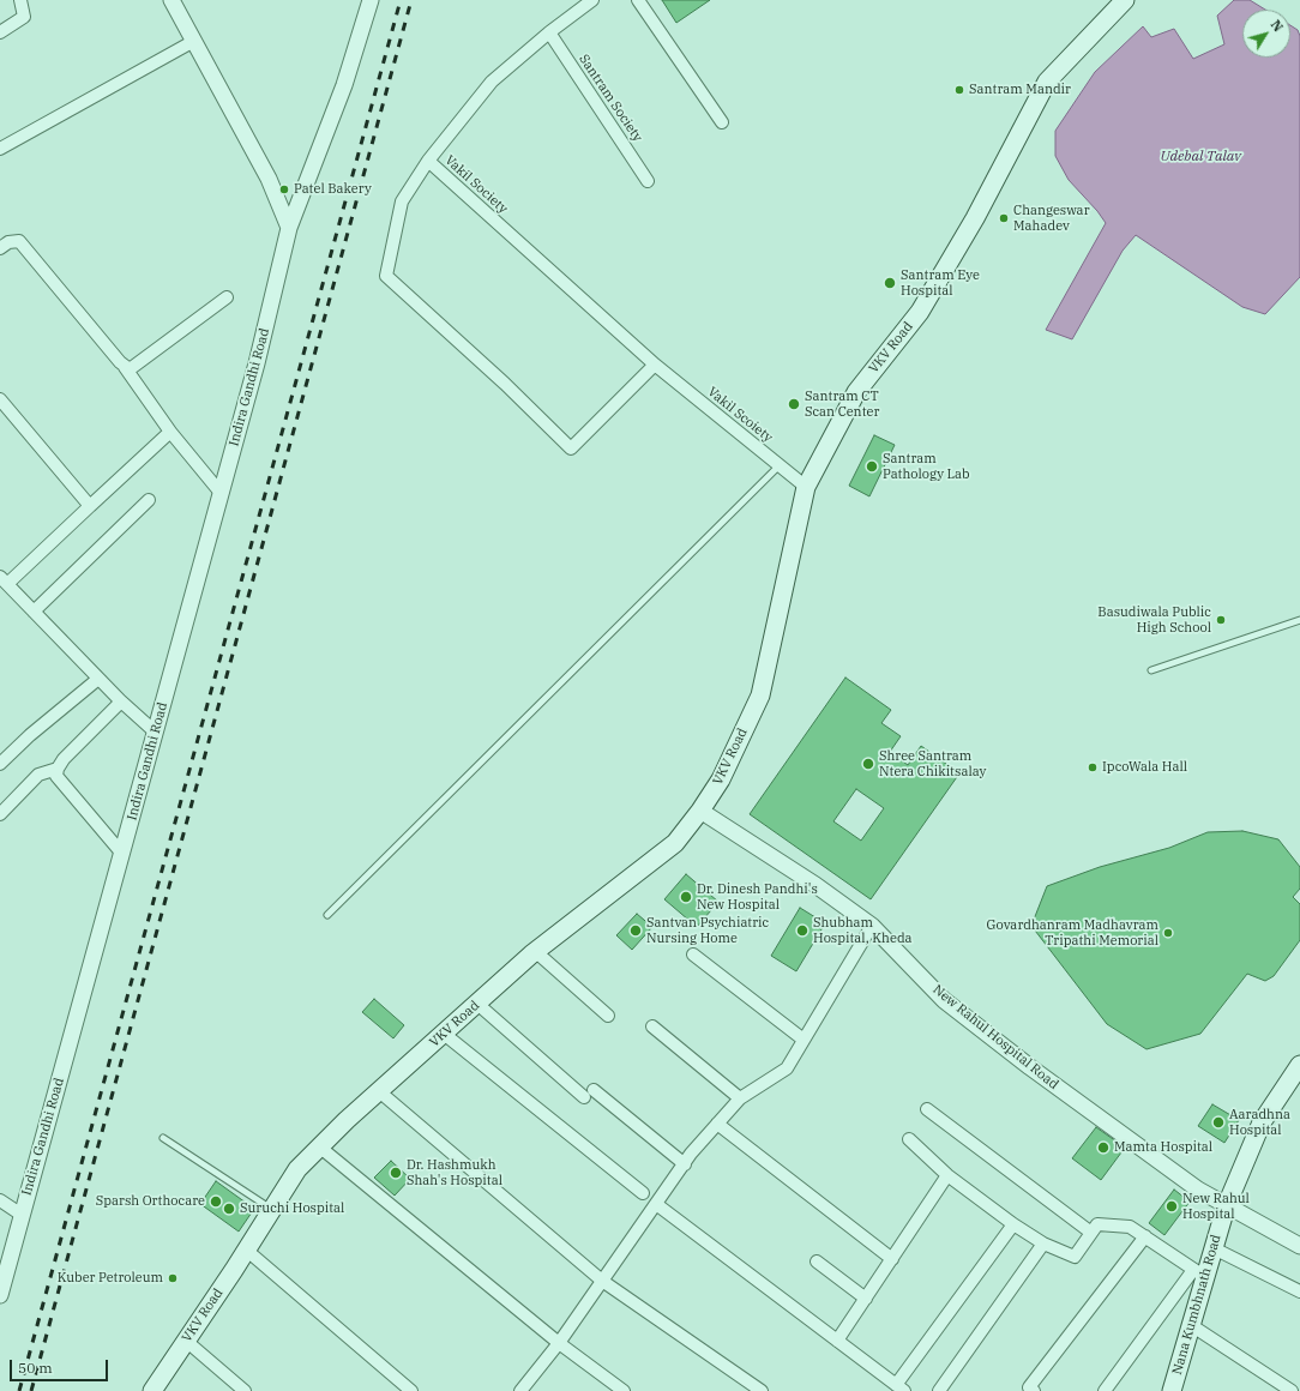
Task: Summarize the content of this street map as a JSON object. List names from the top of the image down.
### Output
{
  "streets": {
    "main road": ["VKV Road", "Nana Kumbhnath Road"],
    "street": [
      "Santram Society",
      "Vakil Society",
      "Indira Gandhi Road",
      "Vakil Scoiety",
      "New Rahul Hospital Road"
    ]
  },
  "crossings": [
    ["Vakil Society", "Vakil Scoiety"],
    ["VKV Road", "Vakil Scoiety"],
    ["VKV Road", "New Rahul Hospital Road"],
    ["New Rahul Hospital Road", "Nana Kumbhnath Road"]
  ],
  "water": ["Udebal Talav"],
  "places": [
    "Santram Mandir",
    "Patel Bakery",
    "Changeswar Mahadev",
    "Santram Eye Hospital",
    "Santram CT Scan Center",
    "Santram Pathology Lab",
    "Basudiwala Public High School",
    "Shree Santram Ntera Chikitsalay",
    "IpcoWala Hall",
    "Dr. Dinesh Pandhi's New Hospital",
    "Santvan Psychiatric Nursing Home",
    "Shubham Hospital, Kheda",
    "Govardhanram Madhavram Tripathi Memorial",
    "Aaradhna Hospital",
    "Mamta Hospital",
    "Dr. Hashmukh Shah's Hospital",
    "Sparsh Orthocare",
    "New Rahul Hospital",
    "Suruchi Hospital",
    "Kuber Petroleum"
  ],
  "scale_bar": "50 m",
  "north": "top right"
}
